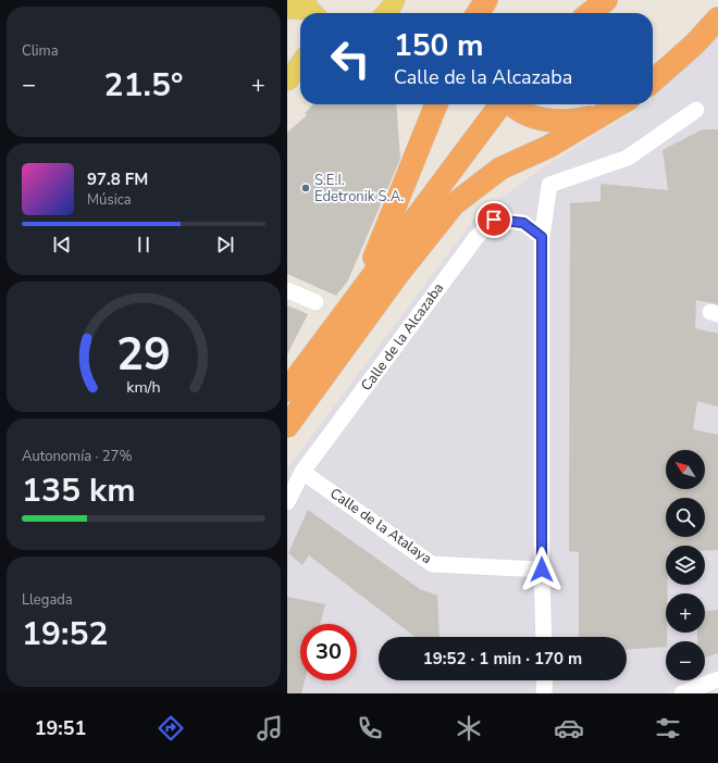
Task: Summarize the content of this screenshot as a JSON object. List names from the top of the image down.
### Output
{
  "streets": {
    "street": ["Calle de la Alcazaba", "Calle de la Atalaya"]
  },
  "crossings": [
    ["Calle de la Alcazaba", "Calle de la Atalaya"]
  ],
  "places": ["S.E.I. Edetronik S.A."],
  "north": "top left",
  "page": {
    "tile": [
      "Clima",
      ["Autonomía · 27%", "135 km"],
      ["Llegada", "19:52"]
    ],
    "turn": ["150 m", "Calle de la Alcazaba"],
    "heat": ["−", "21.5°", "+"],
    "song": ["97.8 FM", "Música"],
    "map_buttons": ["+", "−"],
    "limit": "30",
    "trip": "19:52 · 1 min · 170 m",
    "tabs": "19:51",
    "gauge": ["29", "km/h"]
  }
}
